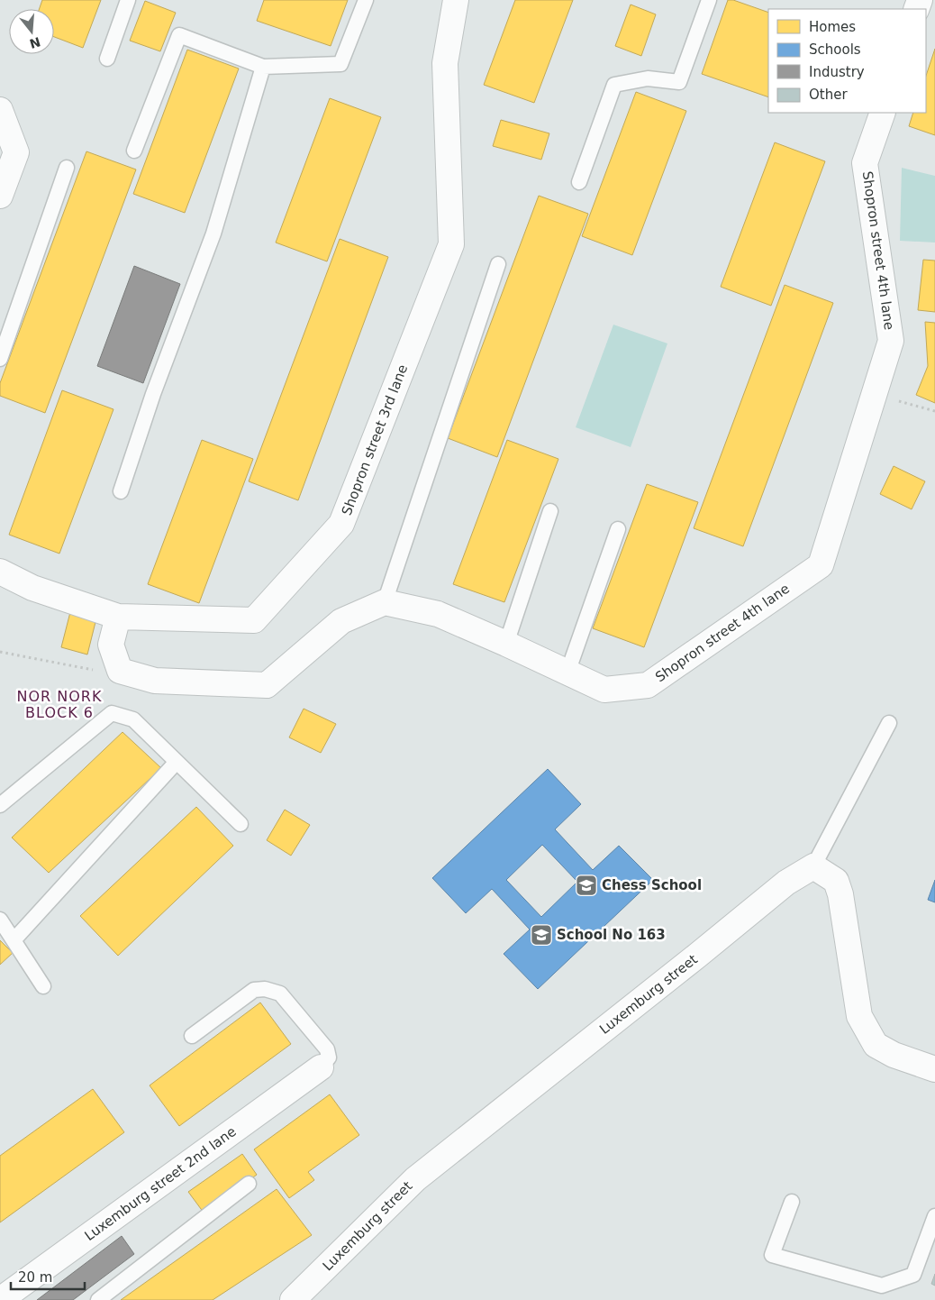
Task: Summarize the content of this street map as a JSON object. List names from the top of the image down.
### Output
{
  "streets": {
    "street": [
      "Shopron street 4th lane",
      "Shopron street 3rd lane",
      "Luxemburg street",
      "Luxemburg street 2nd lane"
    ]
  },
  "districts": ["NOR NORK BLOCK 6"],
  "places": {
    "school or university": ["Chess School", "School No 163"]
  },
  "legend": [
    "Homes",
    "Schools",
    "Industry",
    "Other"
  ],
  "scale_bar": "20 m",
  "north": "bottom"
}
